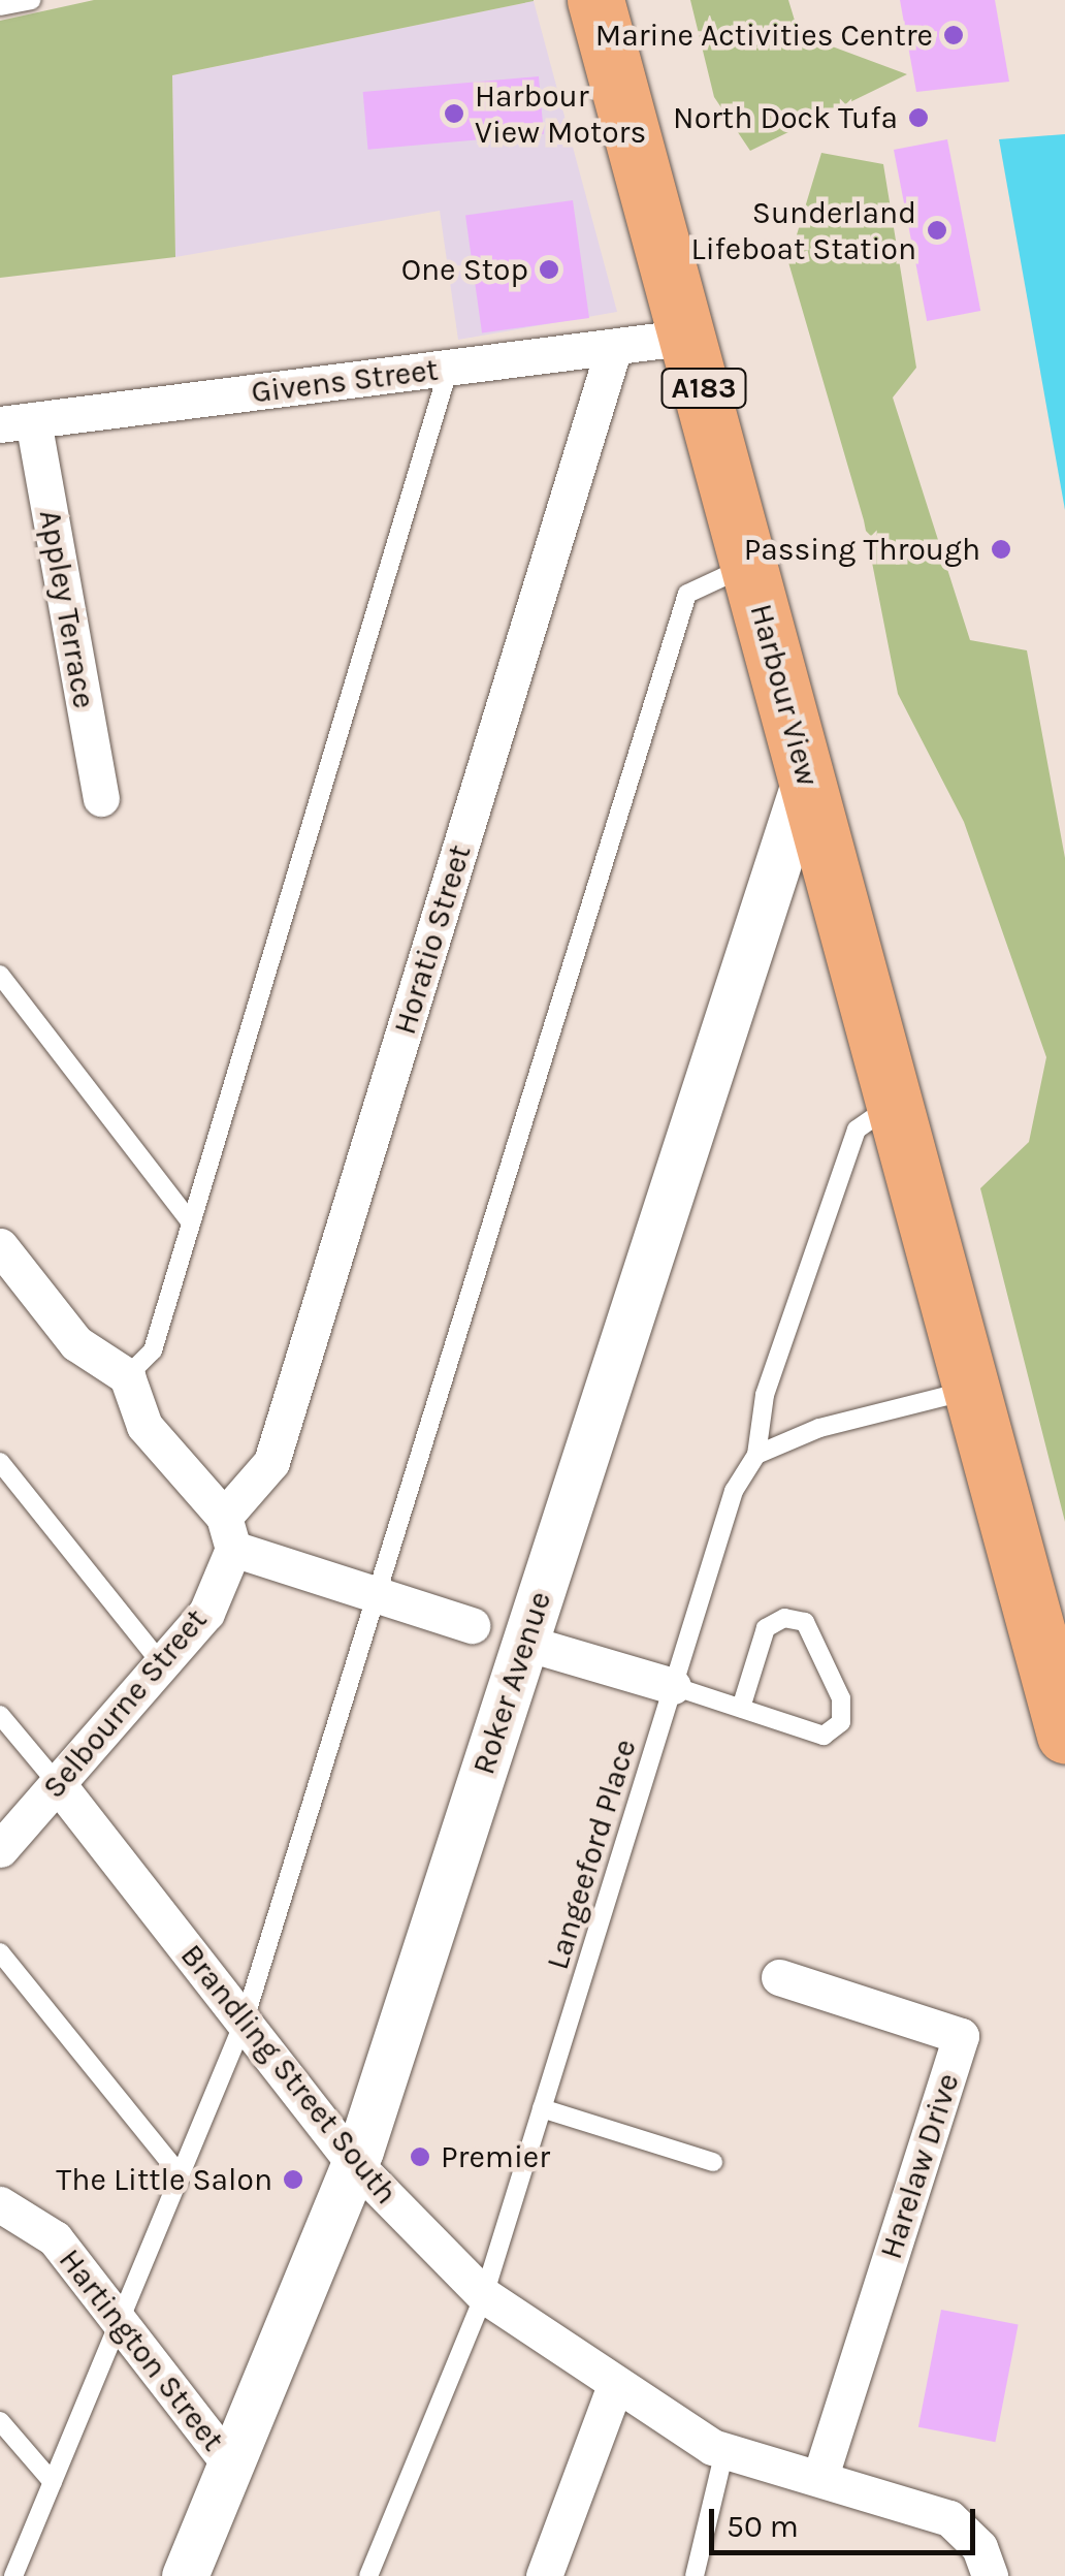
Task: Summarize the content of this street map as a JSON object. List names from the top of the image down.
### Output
{
  "streets": {
    "main road": ["A183", "Harbour View"],
    "street": [
      "Givens Street",
      "Appley Terrace",
      "Horatio Street",
      "Roker Avenue",
      "Selbourne Street",
      "Brandling Street South",
      "Harelaw Drive",
      "Hartington Street"
    ],
    "lane": ["Langeeford Place"]
  },
  "crossings": [
    ["Givens Street", "Appley Terrace"],
    ["Givens Street", "Harbour View"],
    ["Givens Street", "Horatio Street"],
    ["A183", "Harbour View"],
    ["Harbour View", "Roker Avenue"],
    ["Horatio Street", "Selbourne Street"],
    ["Roker Avenue", "Brandling Street South"],
    ["Roker Avenue", "Hartington Street"],
    ["Selbourne Street", "Brandling Street South"],
    ["Langeeford Place", "Brandling Street South"],
    ["Brandling Street South", "Harelaw Drive"]
  ],
  "places": [
    "Marine Activities Centre",
    "Harbour View Motors",
    "North Dock Tufa",
    "Sunderland Lifeboat Station",
    "One Stop",
    "Passing Through",
    "Premier",
    "The Little Salon"
  ],
  "scale_bar": "50 m"
}
